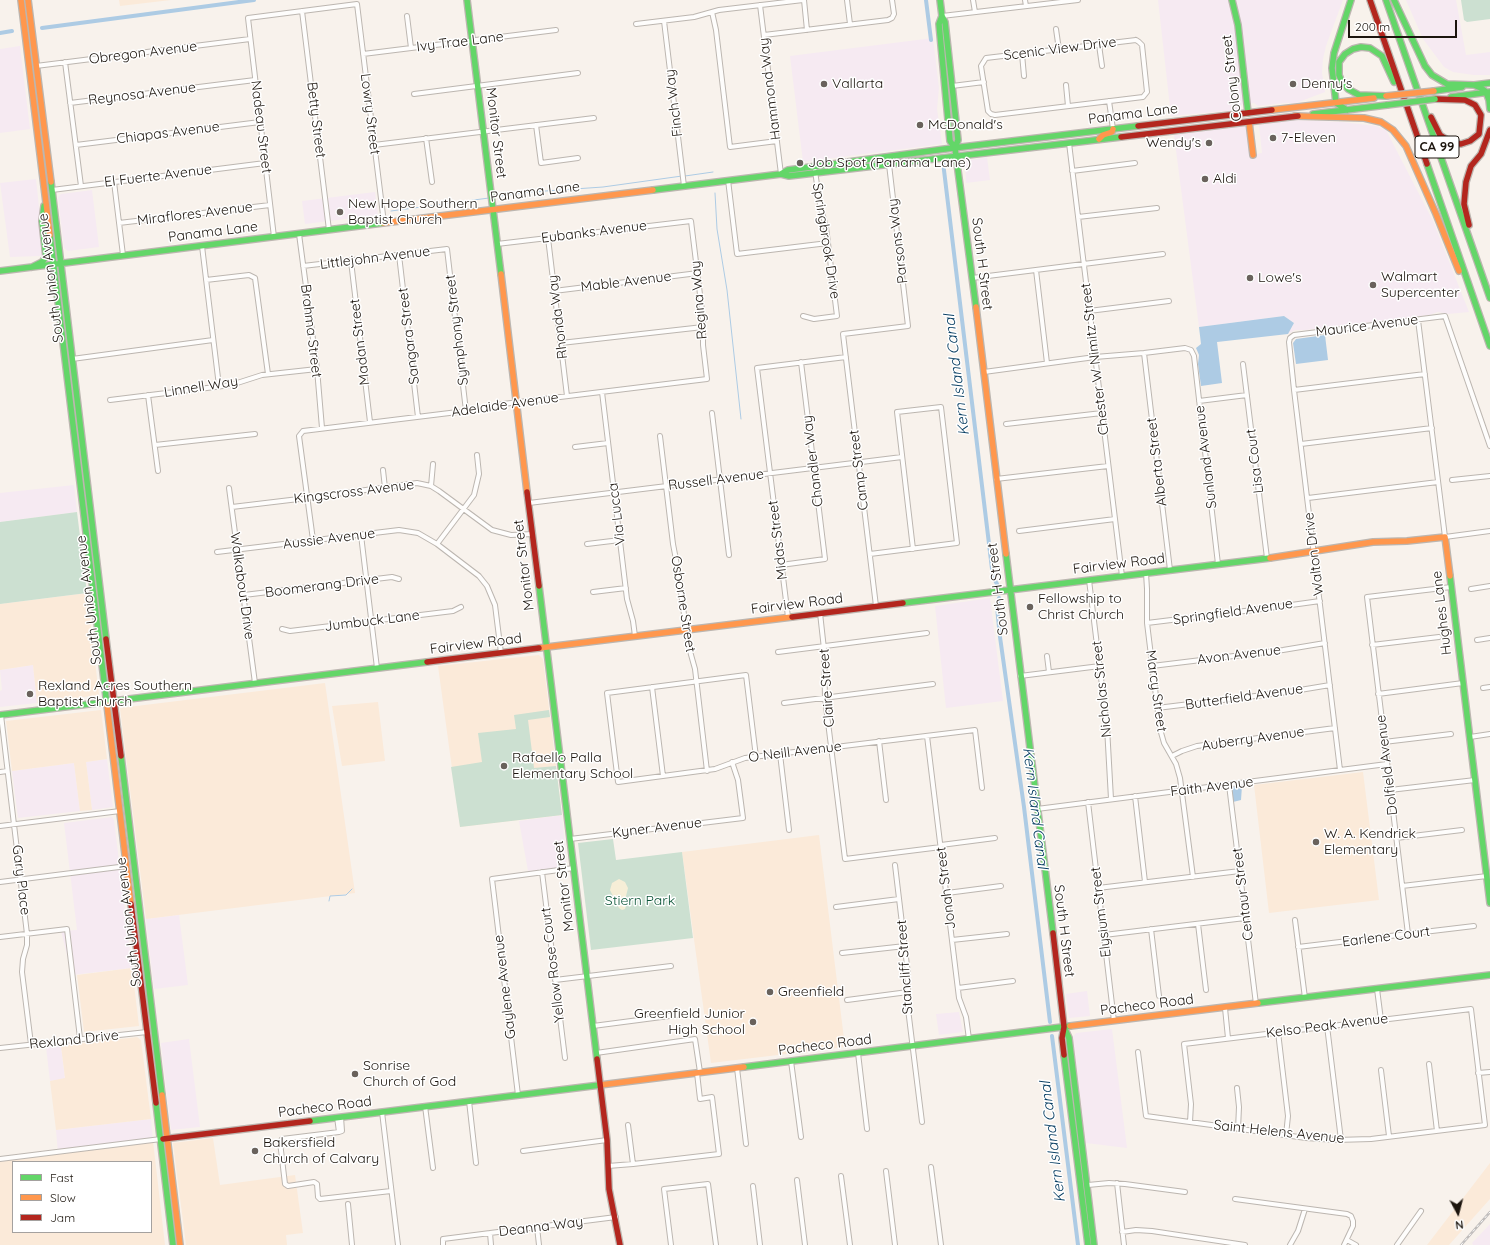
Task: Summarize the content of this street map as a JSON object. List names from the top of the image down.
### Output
{
  "streets": {
    "main road": [
      "Colony Street",
      "Panama Lane",
      "Monitor Street",
      "CA 99",
      "South H Street",
      "South Union Avenue",
      "Fairview Road",
      "Hughes Lane",
      "Pacheco Road"
    ],
    "street": [
      "Ivy Trae Lane",
      "Scenic View Drive",
      "Obregon Avenue",
      "Hammond Way",
      "Reynosa Avenue",
      "Finch Way",
      "Lowry Street",
      "Betty Street",
      "Nadeau Street",
      "Chiapas Avenue",
      "El Fuerte Avenue",
      "Miraflores Avenue",
      "Eubanks Avenue",
      "Springbrook Drive",
      "Parsons Way",
      "Littlejohn Avenue",
      "Mable Avenue",
      "Regina Way",
      "Rhonda Way",
      "Maurice Avenue",
      "Symphony Street",
      "Brahma Street",
      "Sangara Street",
      "Madan Street",
      "Chester W Nimitz Street",
      "Linnell Way",
      "Adelaide Avenue",
      "Sunland Avenue",
      "Chandler Way",
      "Lisa Court",
      "Alberta Street",
      "Camp Street",
      "Russell Avenue",
      "Kingscross Avenue",
      "Via Lucca",
      "Aussie Avenue",
      "Midas Street",
      "Walton Drive",
      "Walkabout Drive",
      "Boomerang Drive",
      "Osborne Street",
      "Springfield Avenue",
      "Jumbuck Lane",
      "Avon Avenue",
      "Claire Street",
      "Nicholas Street",
      "Marcy Street",
      "Butterfield Avenue",
      "Auberry Avenue",
      "O Neill Avenue",
      "Dolfield Avenue",
      "Faith Avenue",
      "Kyner Avenue",
      "Gary Place",
      "Jonah Street",
      "Centaur Street",
      "Elysium Street",
      "Earlene Court",
      "Yellow Rose Court",
      "Stancliff Street",
      "Gaylene Avenue",
      "Kelso Peak Avenue",
      "Rexland Drive",
      "Saint Helens Avenue",
      "Deanna Way"
    ]
  },
  "crossings": [
    ["Ivy Trae Lane", "Lowry Street"],
    ["Ivy Trae Lane", "Monitor Street"],
    ["Obregon Avenue", "Reynosa Avenue"],
    ["Obregon Avenue", "Nadeau Street"],
    ["Obregon Avenue", "South Union Avenue"],
    ["Colony Street", "Panama Lane"],
    ["Hammond Way", "Panama Lane"],
    ["Reynosa Avenue", "Nadeau Street"],
    ["Finch Way", "Panama Lane"],
    ["Lowry Street", "Panama Lane"],
    ["Lowry Street", "Betty Street"],
    ["Lowry Street", "Nadeau Street"],
    ["Panama Lane", "Betty Street"],
    ["Panama Lane", "Nadeau Street"],
    ["Panama Lane", "Monitor Street"],
    ["Panama Lane", "Springbrook Drive"],
    ["Panama Lane", "Parsons Way"],
    ["Panama Lane", "South H Street"],
    ["Panama Lane", "South Union Avenue"],
    ["Panama Lane", "Brahma Street"],
    ["Panama Lane", "Chester W Nimitz Street"],
    ["Betty Street", "Nadeau Street"],
    ["Nadeau Street", "Chiapas Avenue"],
    ["Nadeau Street", "El Fuerte Avenue"],
    ["Nadeau Street", "Miraflores Avenue"],
    ["Monitor Street", "Eubanks Avenue"],
    ["Monitor Street", "Adelaide Avenue"],
    ["Monitor Street", "Russell Avenue"],
    ["Monitor Street", "Kingscross Avenue"],
    ["Monitor Street", "Fairview Road"],
    ["Monitor Street", "Kyner Avenue"],
    ["Monitor Street", "Pacheco Road"],
    ["Monitor Street", "Deanna Way"],
    ["El Fuerte Avenue", "South Union Avenue"],
    ["Eubanks Avenue", "Regina Way"],
    ["Eubanks Avenue", "Rhonda Way"],
    ["Parsons Way", "Camp Street"],
    ["Littlejohn Avenue", "Symphony Street"],
    ["Littlejohn Avenue", "Brahma Street"],
    ["Littlejohn Avenue", "Sangara Street"],
    ["Littlejohn Avenue", "Madan Street"],
    ["South H Street", "Fairview Road"],
    ["South H Street", "Faith Avenue"],
    ["South H Street", "Pacheco Road"],
    ["South Union Avenue", "Fairview Road"],
    ["South Union Avenue", "Pacheco Road"],
    ["South Union Avenue", "Rexland Drive"],
    ["Mable Avenue", "Regina Way"],
    ["Mable Avenue", "Rhonda Way"],
    ["Regina Way", "Adelaide Avenue"],
    ["Rhonda Way", "Adelaide Avenue"],
    ["Maurice Avenue", "Walton Drive"],
    ["Maurice Avenue", "Hughes Lane"],
    ["Symphony Street", "Adelaide Avenue"],
    ["Brahma Street", "Linnell Way"],
    ["Brahma Street", "Adelaide Avenue"],
    ["Sangara Street", "Adelaide Avenue"],
    ["Madan Street", "Adelaide Avenue"],
    ["Chester W Nimitz Street", "Fairview Road"],
    ["Adelaide Avenue", "Kingscross Avenue"],
    ["Adelaide Avenue", "Via Lucca"],
    ["Sunland Avenue", "Alberta Street"],
    ["Sunland Avenue", "Fairview Road"],
    ["Chandler Way", "Russell Avenue"],
    ["Chandler Way", "Midas Street"],
    ["Lisa Court", "Fairview Road"],
    ["Alberta Street", "Fairview Road"],
    ["Camp Street", "Russell Avenue"],
    ["Camp Street", "Fairview Road"],
    ["Russell Avenue", "Via Lucca"],
    ["Russell Avenue", "Midas Street"],
    ["Russell Avenue", "Osborne Street"],
    ["Kingscross Avenue", "Walkabout Drive"],
    ["Via Lucca", "Fairview Road"],
    ["Aussie Avenue", "Fairview Road"],
    ["Aussie Avenue", "Walkabout Drive"],
    ["Midas Street", "Fairview Road"],
    ["Walton Drive", "Fairview Road"],
    ["Walton Drive", "Springfield Avenue"],
    ["Walton Drive", "Avon Avenue"],
    ["Walton Drive", "Butterfield Avenue"],
    ["Walton Drive", "Auberry Avenue"],
    ["Walton Drive", "Faith Avenue"],
    ["Fairview Road", "Walkabout Drive"],
    ["Fairview Road", "Osborne Street"],
    ["Fairview Road", "Hughes Lane"],
    ["Fairview Road", "Claire Street"],
    ["Fairview Road", "Nicholas Street"],
    ["Fairview Road", "Marcy Street"],
    ["Fairview Road", "Gary Place"],
    ["Walkabout Drive", "Boomerang Drive"],
    ["Osborne Street", "O Neill Avenue"],
    ["Springfield Avenue", "Marcy Street"],
    ["Hughes Lane", "Dolfield Avenue"],
    ["Avon Avenue", "Marcy Street"],
    ["Claire Street", "O Neill Avenue"],
    ["Claire Street", "Jonah Street"],
    ["Nicholas Street", "Faith Avenue"],
    ["Marcy Street", "Butterfield Avenue"],
    ["Marcy Street", "Auberry Avenue"],
    ["Marcy Street", "Faith Avenue"],
    ["O Neill Avenue", "Kyner Avenue"],
    ["O Neill Avenue", "Jonah Street"],
    ["Dolfield Avenue", "Faith Avenue"],
    ["Dolfield Avenue", "Earlene Court"],
    ["Faith Avenue", "Centaur Street"],
    ["Faith Avenue", "Elysium Street"],
    ["Gary Place", "Rexland Drive"],
    ["Jonah Street", "Pacheco Road"],
    ["Centaur Street", "Pacheco Road"],
    ["Elysium Street", "Pacheco Road"],
    ["Yellow Rose Court", "Gaylene Avenue"],
    ["Stancliff Street", "Pacheco Road"],
    ["Gaylene Avenue", "Pacheco Road"],
    ["Kelso Peak Avenue", "Saint Helens Avenue"]
  ],
  "water": ["Kern Island Canal"],
  "parks": ["Stiern Park"],
  "places": [
    "Vallarta",
    "Denny's",
    "McDonald's",
    "7-Eleven",
    "Wendy's",
    "Job Spot (Panama Lane)",
    "Aldi",
    "New Hope Southern Baptist Church",
    "Lowe's",
    "Walmart Supercenter",
    "Fellowship to Christ Church",
    "Rexland Acres Southern Baptist Church",
    "Rafaello Palla Elementary School",
    "W. A. Kendrick Elementary",
    "Greenfield",
    "Greenfield Junior High School",
    "Sonrise Church of God",
    "Bakersfield Church of Calvary"
  ],
  "legend": ["Fast", "Slow", "Jam"],
  "scale_bar": "200 m",
  "north": "bottom"
}
